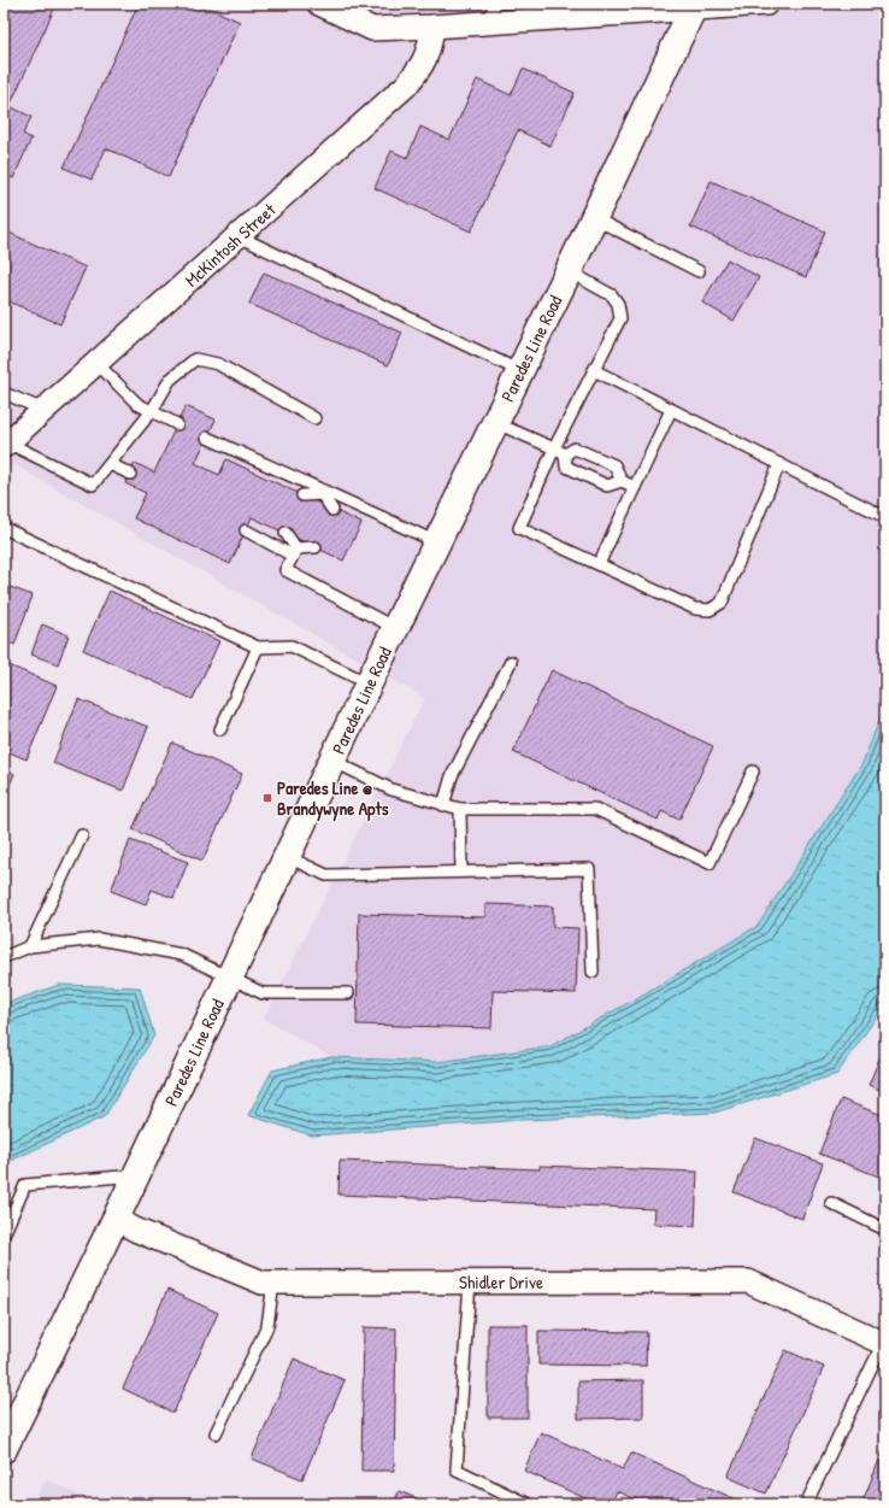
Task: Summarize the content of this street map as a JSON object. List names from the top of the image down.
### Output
{
  "streets": {
    "main road": ["Paredes Line Road"],
    "street": ["McKintosh Street", "Shidler Drive"]
  },
  "crossings": [
    ["Paredes Line Road", "Shidler Drive"]
  ],
  "places": {
    "transit": ["Paredes Line @ Brandywyne Apts"]
  }
}
